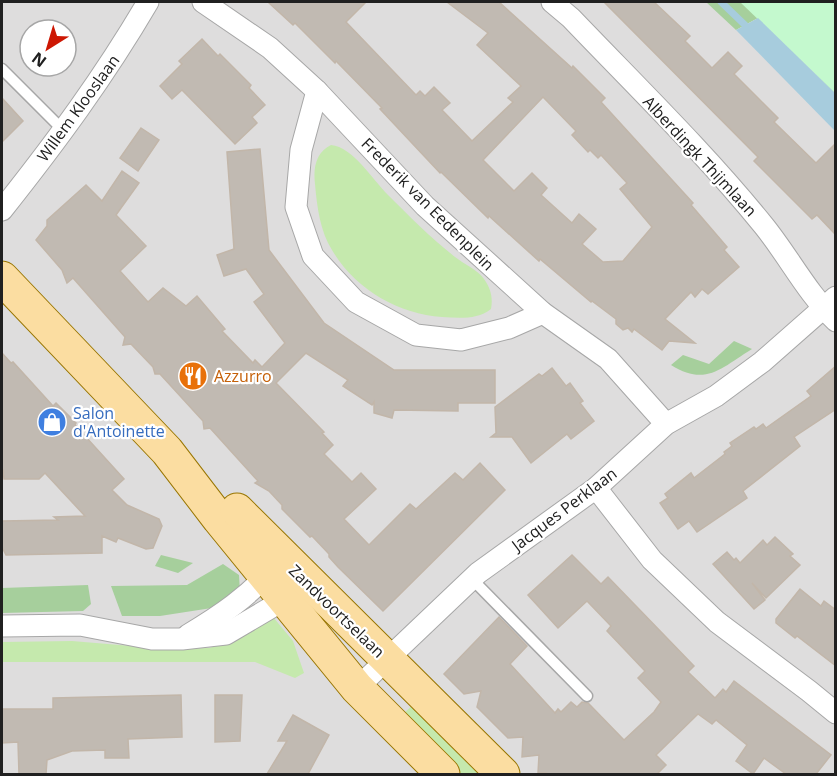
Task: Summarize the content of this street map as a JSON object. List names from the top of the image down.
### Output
{
  "streets": {
    "main road": ["Zandvoortselaan"],
    "street": [
      "Willem Klooslaan",
      "Alberdingk Thijmlaan",
      "Frederik van Eedenplein",
      "Jacques Perklaan"
    ]
  },
  "crossings": [
    ["Alberdingk Thijmlaan", "Jacques Perklaan"],
    ["Frederik van Eedenplein", "Jacques Perklaan"],
    ["Jacques Perklaan", "Zandvoortselaan"]
  ],
  "places": {
    "restaurant": ["Azzurro"],
    "shop": ["Salon d'Antoinette"]
  },
  "north": "bottom left"
}
